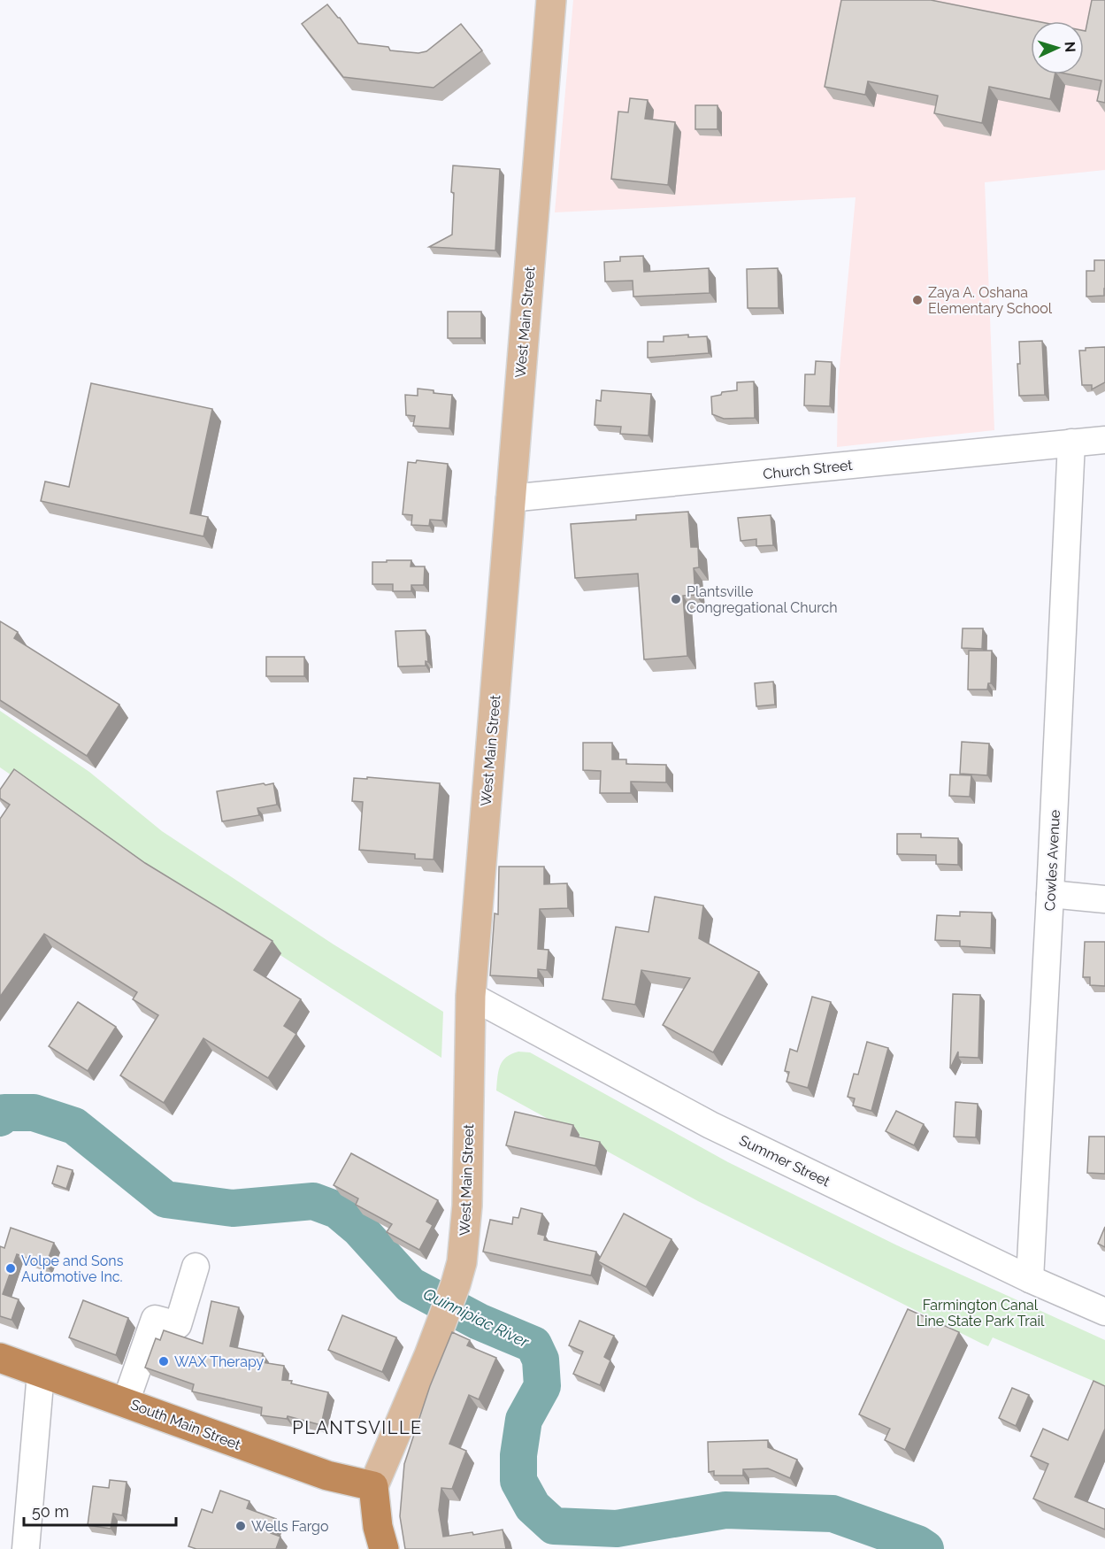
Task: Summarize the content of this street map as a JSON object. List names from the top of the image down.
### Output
{
  "streets": {
    "highway": ["South Main Street"],
    "main road": ["West Main Street"],
    "street": ["Church Street", "Cowles Avenue", "Summer Street"]
  },
  "crossings": [
    ["West Main Street", "Church Street"],
    ["West Main Street", "Summer Street"],
    ["West Main Street", "South Main Street"],
    ["Church Street", "Cowles Avenue"],
    ["Cowles Avenue", "Summer Street"]
  ],
  "districts": ["PLANTSVILLE"],
  "water": ["Quinnipiac River"],
  "parks": ["Farmington Canal Line State Park Trail"],
  "places": [
    "Zaya A. Oshana Elementary School",
    "Plantsville Congregational Church",
    "Volpe and Sons Automotive Inc.",
    "WAX Therapy",
    "Wells Fargo"
  ],
  "scale_bar": "50 m",
  "north": "right"
}
